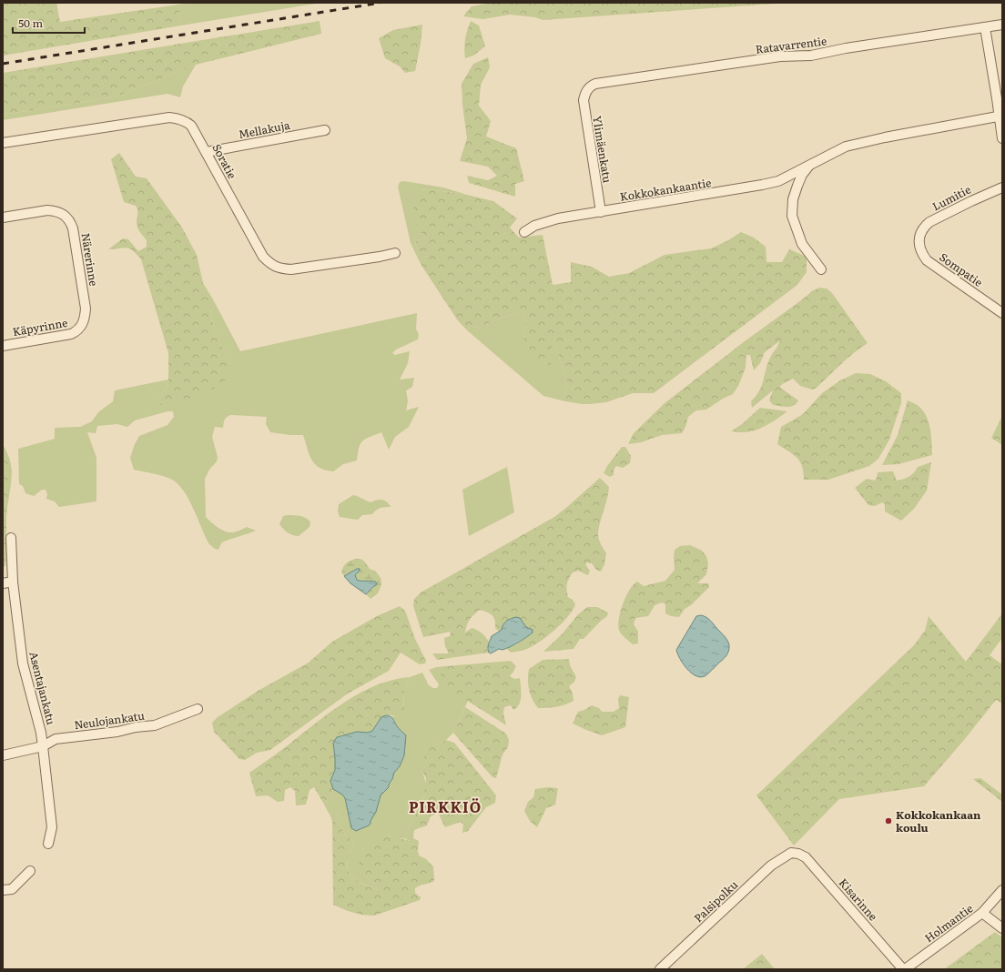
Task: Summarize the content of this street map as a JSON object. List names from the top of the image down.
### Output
{
  "streets": {
    "street": [
      "Ratavarrentie",
      "Mellakuja",
      "Ylimäenkatu",
      "Soratie",
      "Kokkokankaantie",
      "Lumitie",
      "Närerinne",
      "Sompatie",
      "Käpyrinne",
      "Asentajankatu",
      "Neulojankatu",
      "Kisarinne",
      "Palsipolku",
      "Holmantie"
    ]
  },
  "crossings": [
    ["Ratavarrentie", "Ylimäenkatu"],
    ["Mellakuja", "Soratie"],
    ["Ylimäenkatu", "Kokkokankaantie"],
    ["Lumitie", "Sompatie"],
    ["Närerinne", "Käpyrinne"],
    ["Asentajankatu", "Neulojankatu"],
    ["Kisarinne", "Palsipolku"],
    ["Kisarinne", "Holmantie"]
  ],
  "districts": ["PIRKKIÖ"],
  "places": ["Kokkokankaan koulu"],
  "scale_bar": "50 m"
}
